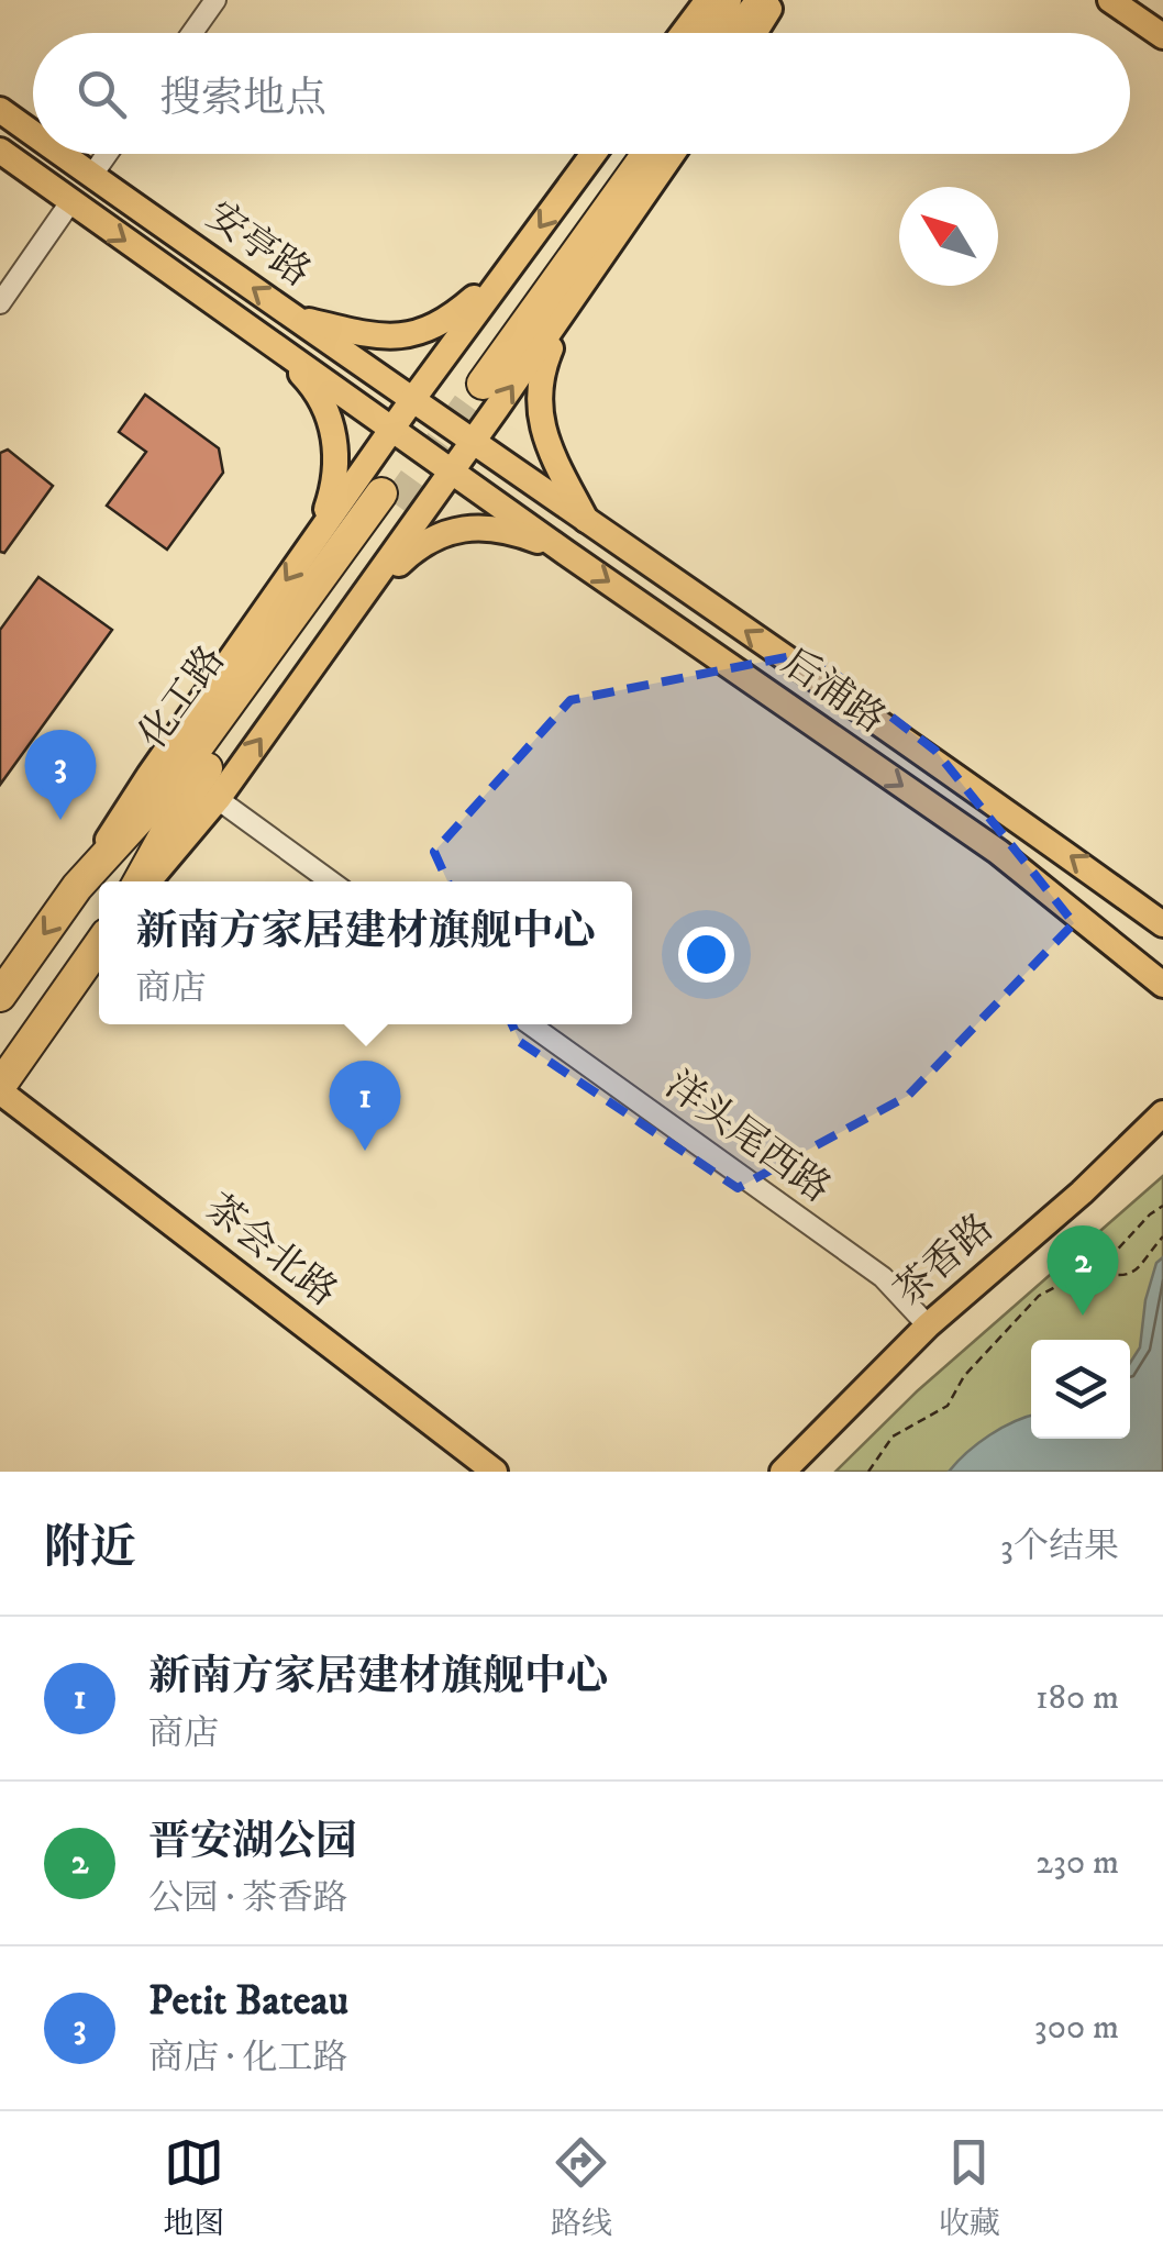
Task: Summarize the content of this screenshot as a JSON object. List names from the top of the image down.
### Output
{
  "streets": {
    "highway": ["化工路"],
    "main road": [
      "安亭路",
      "后浦路",
      "茶会北路",
      "茶香路"
    ],
    "street": ["洋头尾西路"]
  },
  "crossings": [
    ["安亭路", "后浦路"],
    ["洋头尾西路", "茶香路"]
  ],
  "north": "top left",
  "page": {
    "search": "搜索地点",
    "pins": ["3", "1", "2"],
    "popup": ["新南方家居建材旗舰中心", "商店"],
    "heading": ["附近", "3个结果"],
    "list": [
      {
        "mark": "1",
        "name": "新南方家居建材旗舰中心",
        "note": "商店",
        "value": "180 m"
      },
      {
        "mark": "2",
        "name": "晋安湖公园",
        "note": "公园 · 茶香路",
        "value": "230 m"
      },
      {
        "mark": "3",
        "name": "Petit Bateau",
        "note": "商店 · 化工路",
        "value": "300 m"
      }
    ],
    "nav": ["地图", "路线", "收藏"]
  }
}
